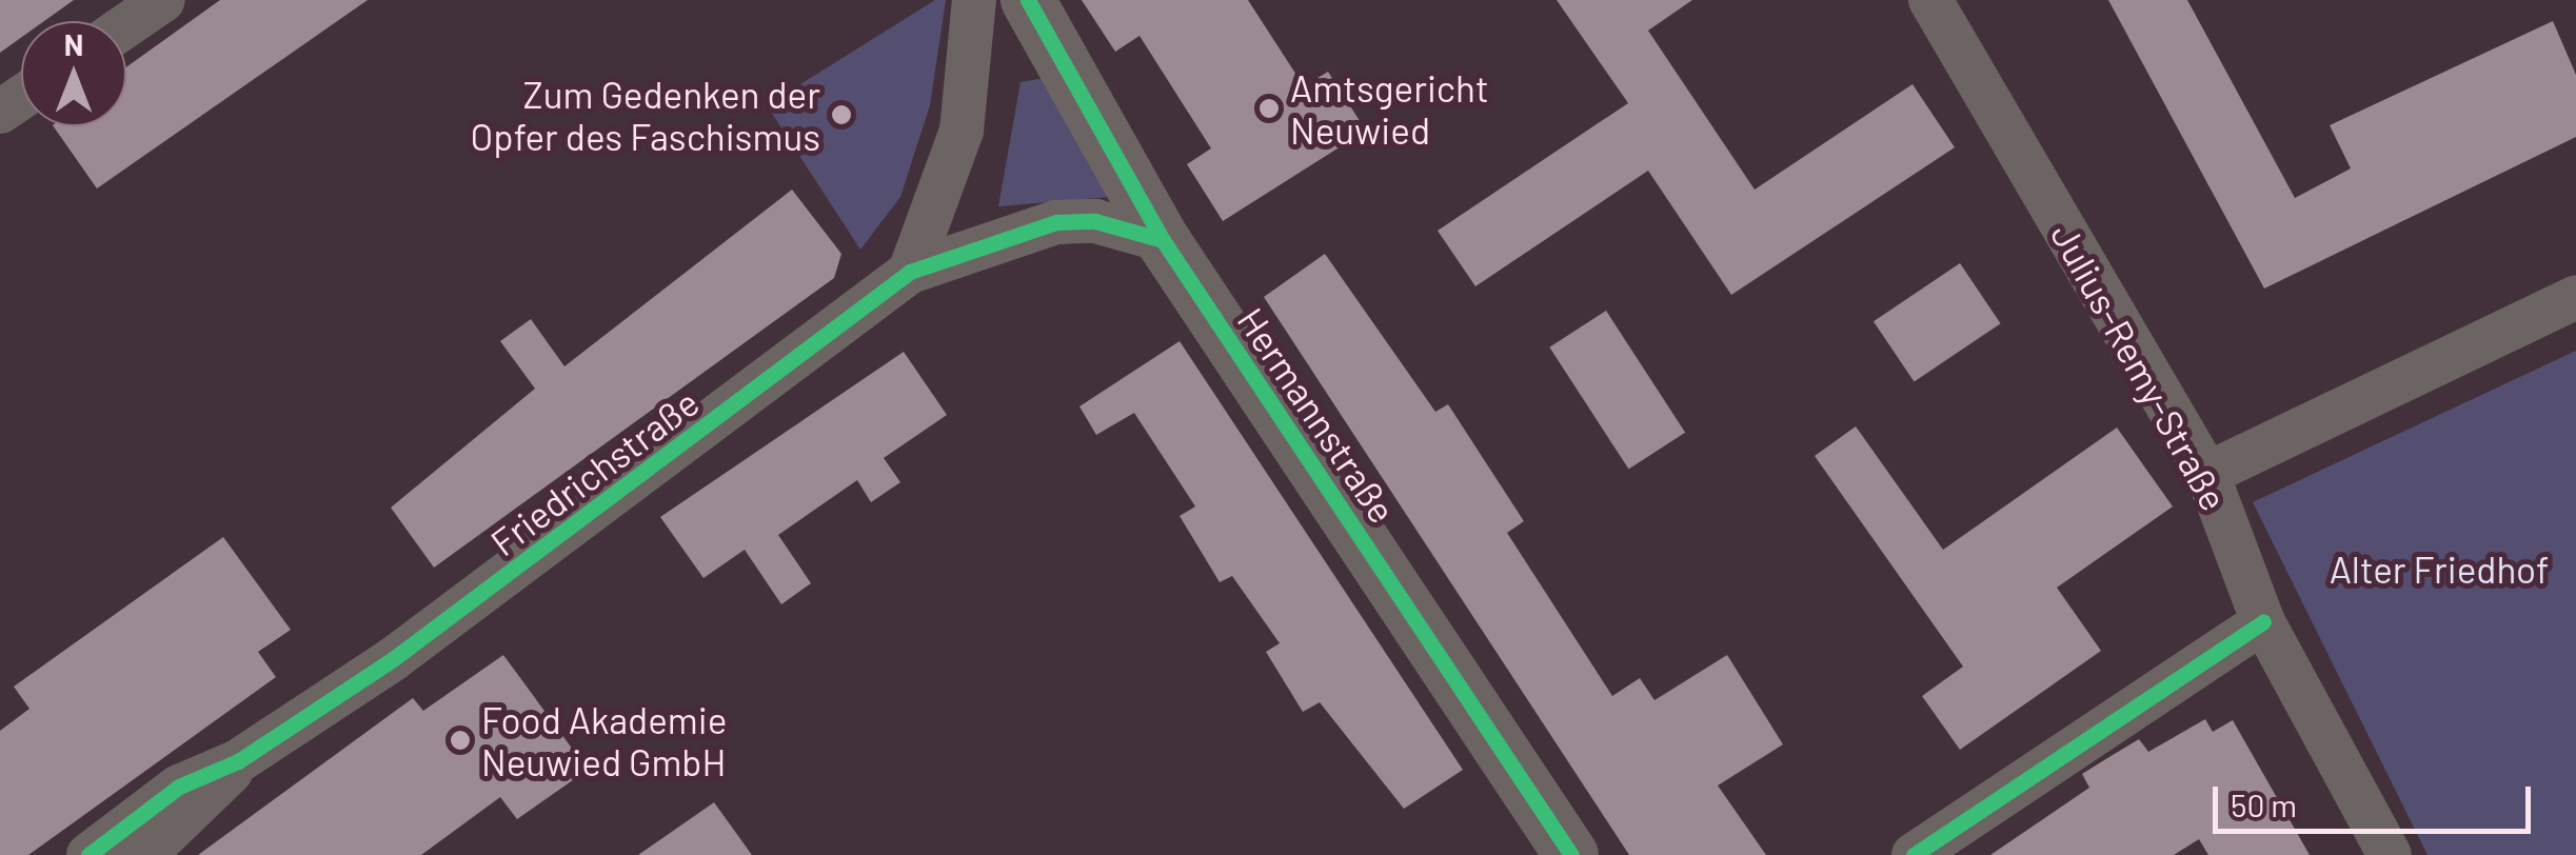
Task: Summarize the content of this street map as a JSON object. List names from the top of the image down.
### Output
{
  "streets": {
    "street": ["Julius-Remy-Straße", "Hermannstraße", "Friedrichstraße"]
  },
  "crossings": [
    ["Hermannstraße", "Friedrichstraße"]
  ],
  "parks": ["Alter Friedhof"],
  "places": ["Amtsgericht Neuwied", "Zum Gedenken der Opfer des Faschismus", "Food Akademie Neuwied GmbH"],
  "scale_bar": "50 m",
  "north": "top"
}
